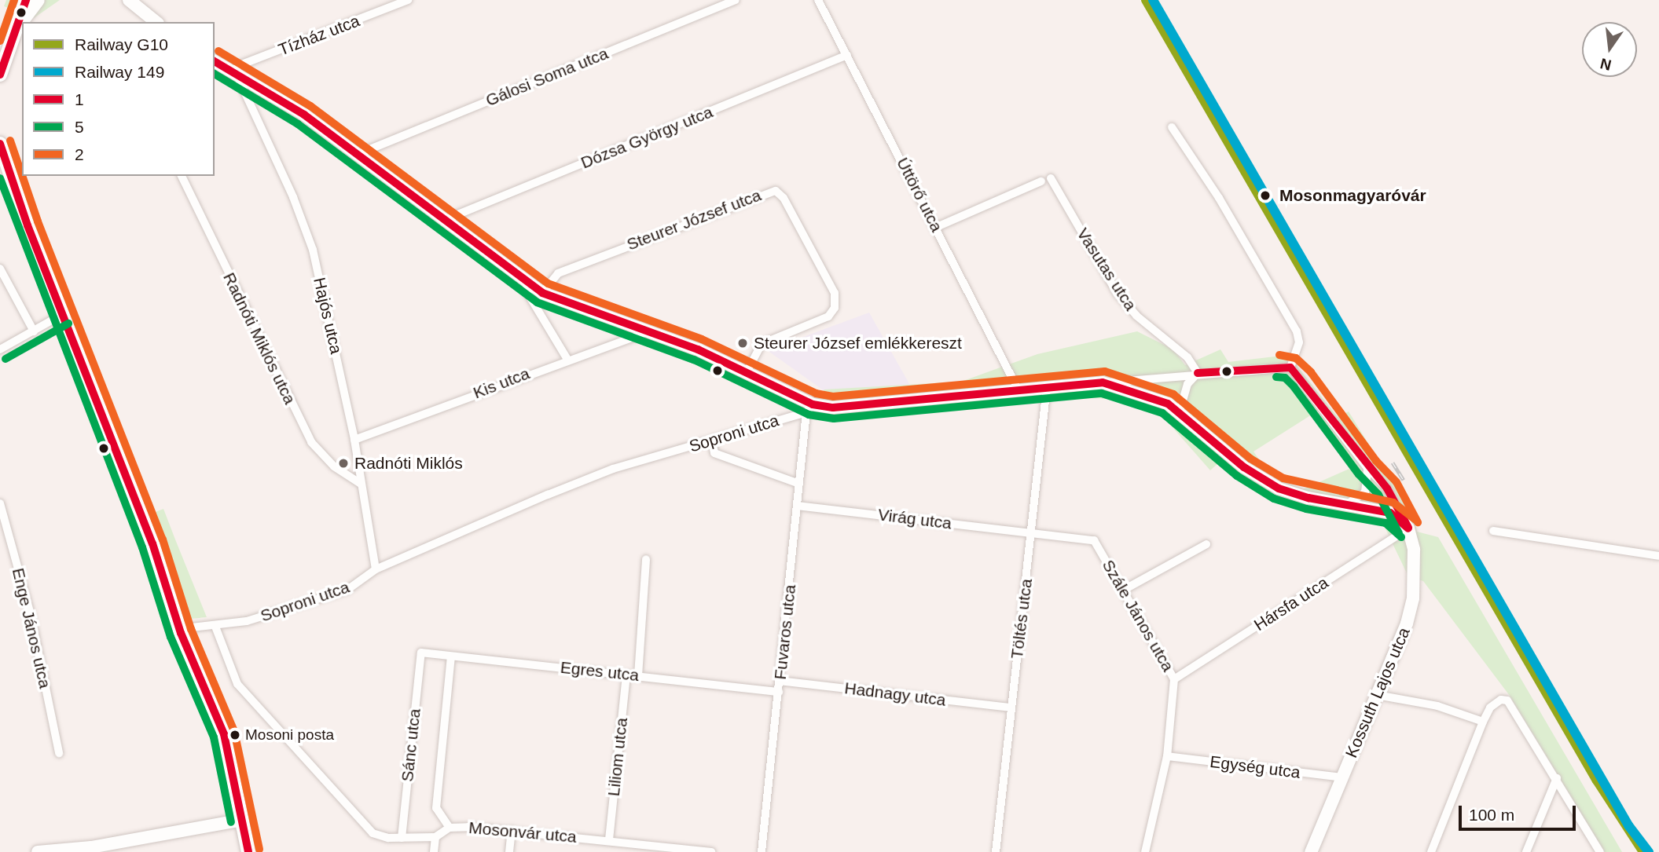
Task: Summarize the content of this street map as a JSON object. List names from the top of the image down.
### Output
{
  "streets": {
    "street": [
      "Tízház utca",
      "Gálosi Soma utca",
      "Dózsa György utca",
      "Úttörő utca",
      "Steurer József utca",
      "Vasutas utca",
      "Hajós utca",
      "Radnóti Miklós utca",
      "Kis utca",
      "Soproni utca",
      "Virág utca",
      "Hársfa utca",
      "Szále János utca",
      "Töltés utca",
      "Enge János utca",
      "Fuvaros utca",
      "Egres utca",
      "Kossuth Lajos utca",
      "Hadnagy utca",
      "Sánc utca",
      "Liliom utca",
      "Egység utca",
      "Mosonvár utca"
    ]
  },
  "crossings": [
    ["Tízház utca", "Hajós utca"],
    ["Dózsa György utca", "Úttörő utca"],
    ["Úttörő utca", "Soproni utca"],
    ["Hajós utca", "Radnóti Miklós utca"],
    ["Hajós utca", "Kis utca"],
    ["Hajós utca", "Soproni utca"],
    ["Soproni utca", "Hársfa utca"],
    ["Soproni utca", "Töltés utca"],
    ["Soproni utca", "Fuvaros utca"],
    ["Soproni utca", "Kossuth Lajos utca"],
    ["Virág utca", "Szále János utca"],
    ["Virág utca", "Töltés utca"],
    ["Virág utca", "Fuvaros utca"],
    ["Hársfa utca", "Szále János utca"],
    ["Hársfa utca", "Kossuth Lajos utca"],
    ["Szále János utca", "Töltés utca"],
    ["Szále János utca", "Egység utca"],
    ["Töltés utca", "Hadnagy utca"],
    ["Fuvaros utca", "Egres utca"],
    ["Fuvaros utca", "Hadnagy utca"],
    ["Egres utca", "Sánc utca"],
    ["Egres utca", "Liliom utca"],
    ["Kossuth Lajos utca", "Egység utca"],
    ["Liliom utca", "Mosonvár utca"]
  ],
  "places": [
    "Mosonmagyaróvár",
    "Steurer József emlékkereszt",
    "Radnóti Miklós",
    "Mosoni posta"
  ],
  "lines": [
    "rail line G10",
    "rail line 149",
    "transit line 1",
    "transit line 2",
    "transit line 5"
  ],
  "legend": [
    "Railway G10",
    "Railway 149",
    "1",
    "5",
    "2"
  ],
  "scale_bar": "100 m",
  "north": "bottom"
}
